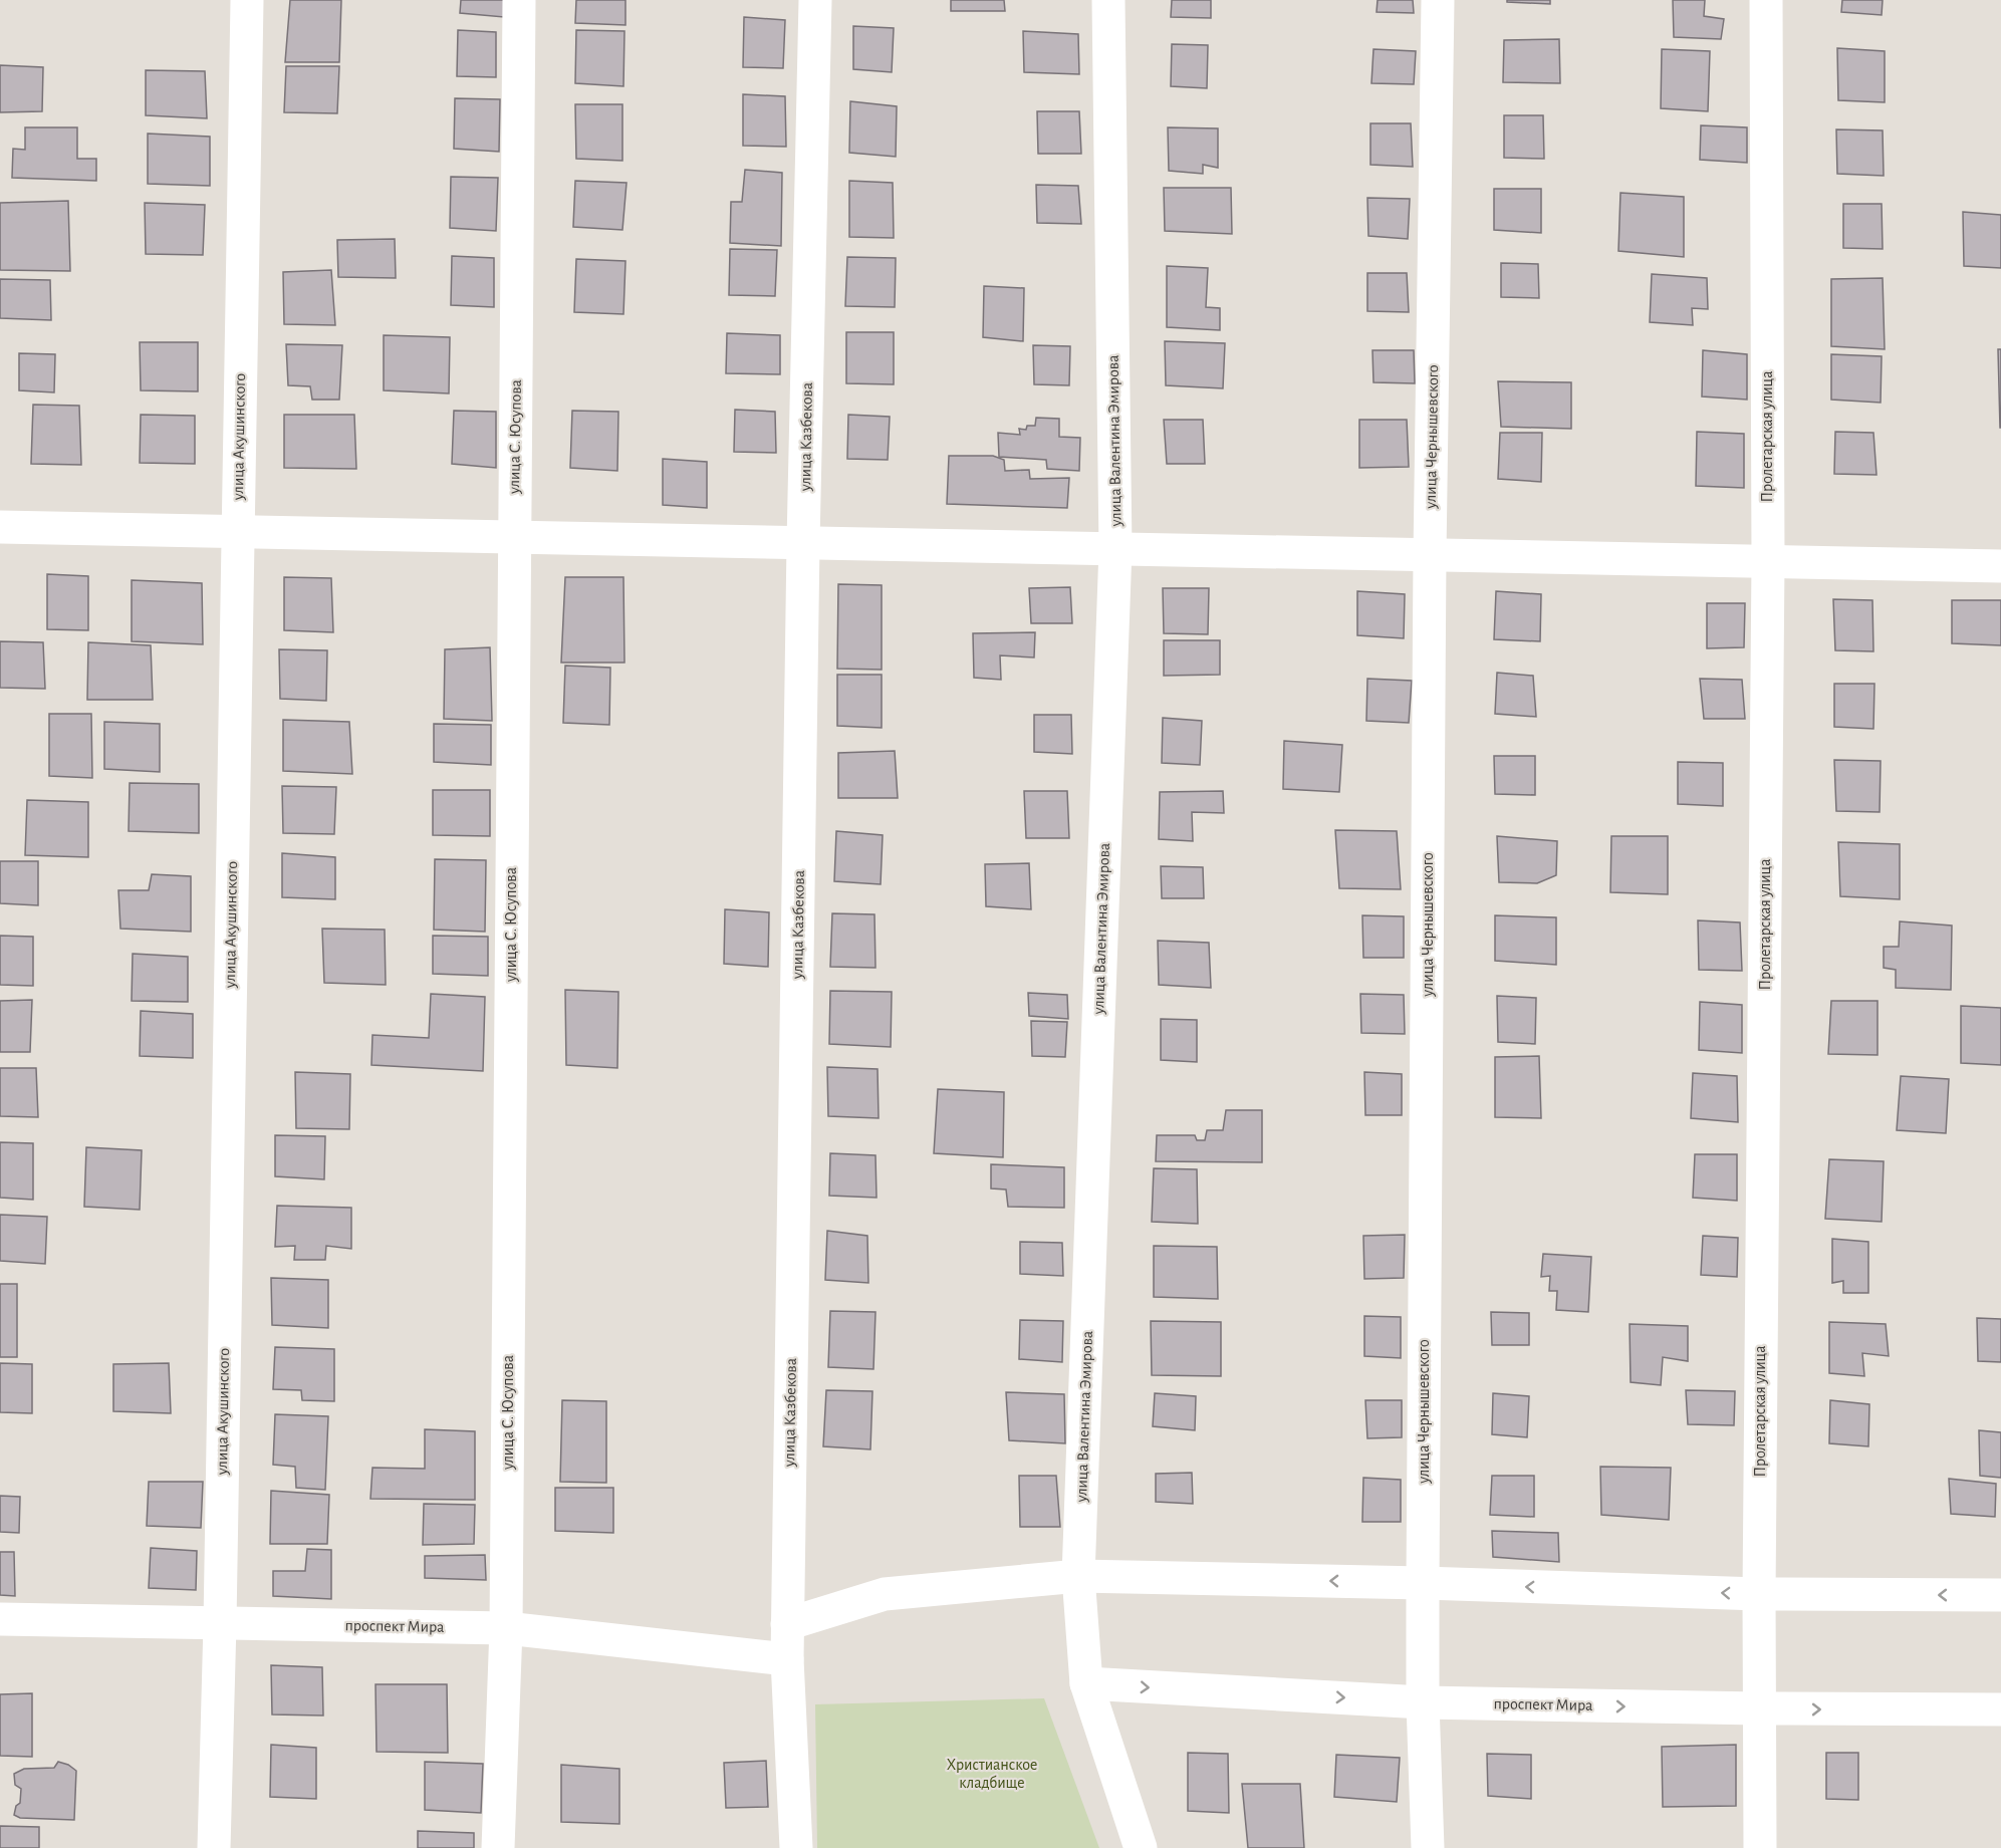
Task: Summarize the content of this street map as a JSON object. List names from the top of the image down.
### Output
{
  "streets": {
    "street": [
      "улица Акушинского",
      "улица С. Юсупова",
      "улица Казбекова",
      "улица Чернышевского",
      "Пролетарская улица",
      "улица Валентина Эмирова",
      "проспект Мира"
    ]
  },
  "crossings": [
    ["улица Акушинского", "проспект Мира"],
    ["улица С. Юсупова", "проспект Мира"],
    ["улица Казбекова", "проспект Мира"],
    ["улица Чернышевского", "проспект Мира"],
    ["Пролетарская улица", "проспект Мира"],
    ["улица Валентина Эмирова", "проспект Мира"]
  ],
  "parks": ["Христианское кладбище"]
}
